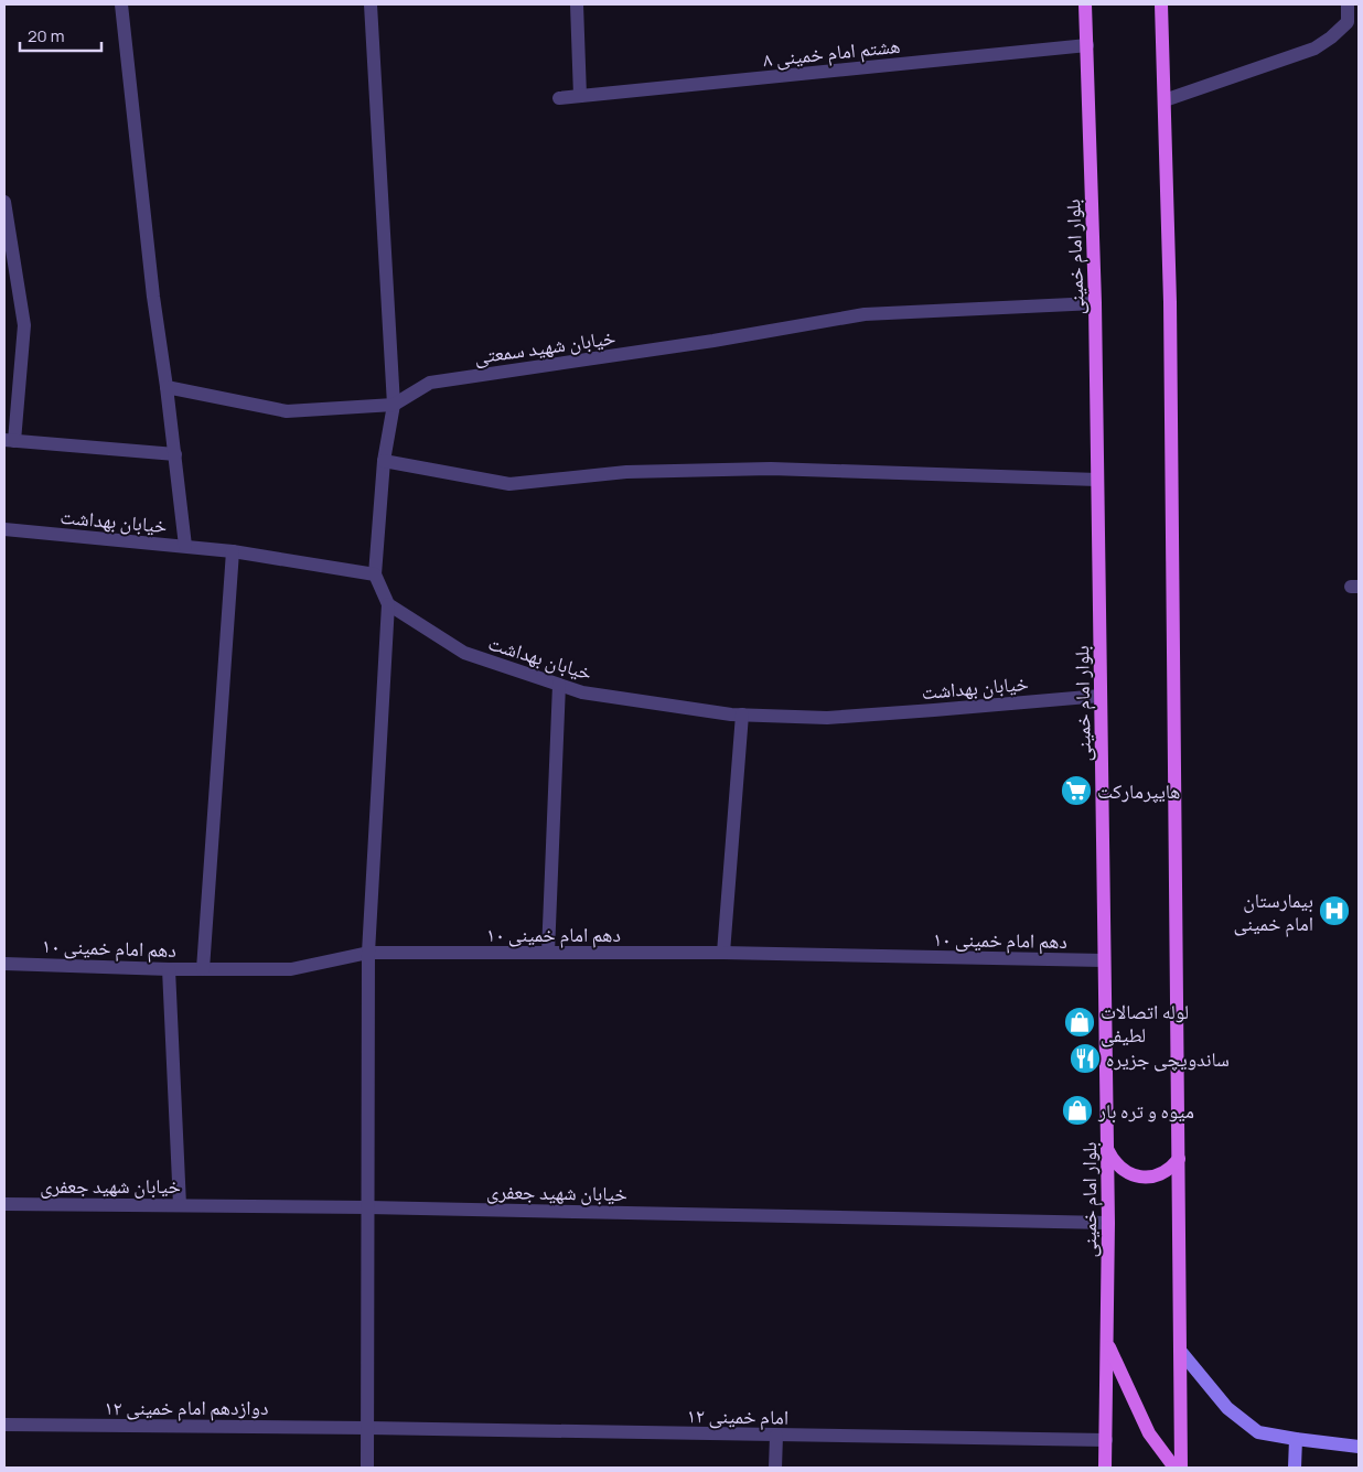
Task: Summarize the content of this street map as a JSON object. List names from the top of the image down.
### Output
{
  "streets": {
    "main road": ["بلوار امام خمینی"],
    "street": [
      "هشتم امام خمینی ۸",
      "خیابان شهید سمعتی",
      "خیابان بهداشت",
      "دهم امام خمینی ۱۰",
      "خیابان شهید جعفری",
      "دوازدهم امام خمینی ۱۲",
      "امام خمینی ۱۲"
    ]
  },
  "crossings": [
    ["هشتم امام خمینی ۸", "بلوار امام خمینی"],
    ["بلوار امام خمینی", "خیابان شهید سمعتی"],
    ["بلوار امام خمینی", "خیابان بهداشت"],
    ["بلوار امام خمینی", "دهم امام خمینی ۱۰"],
    ["بلوار امام خمینی", "خیابان شهید جعفری"],
    ["بلوار امام خمینی", "امام خمینی ۱۲"],
    ["دوازدهم امام خمینی ۱۲", "امام خمینی ۱۲"]
  ],
  "places": {
    "supermarket": ["هایپرمارکت"],
    "hospital": ["بیمارستان امام خمینی"],
    "shop": ["لوله اتصالات لطیفی", "میوه و تره بار"],
    "restaurant": ["ساندویچی جزیره"]
  },
  "scale_bar": "20 m"
}
